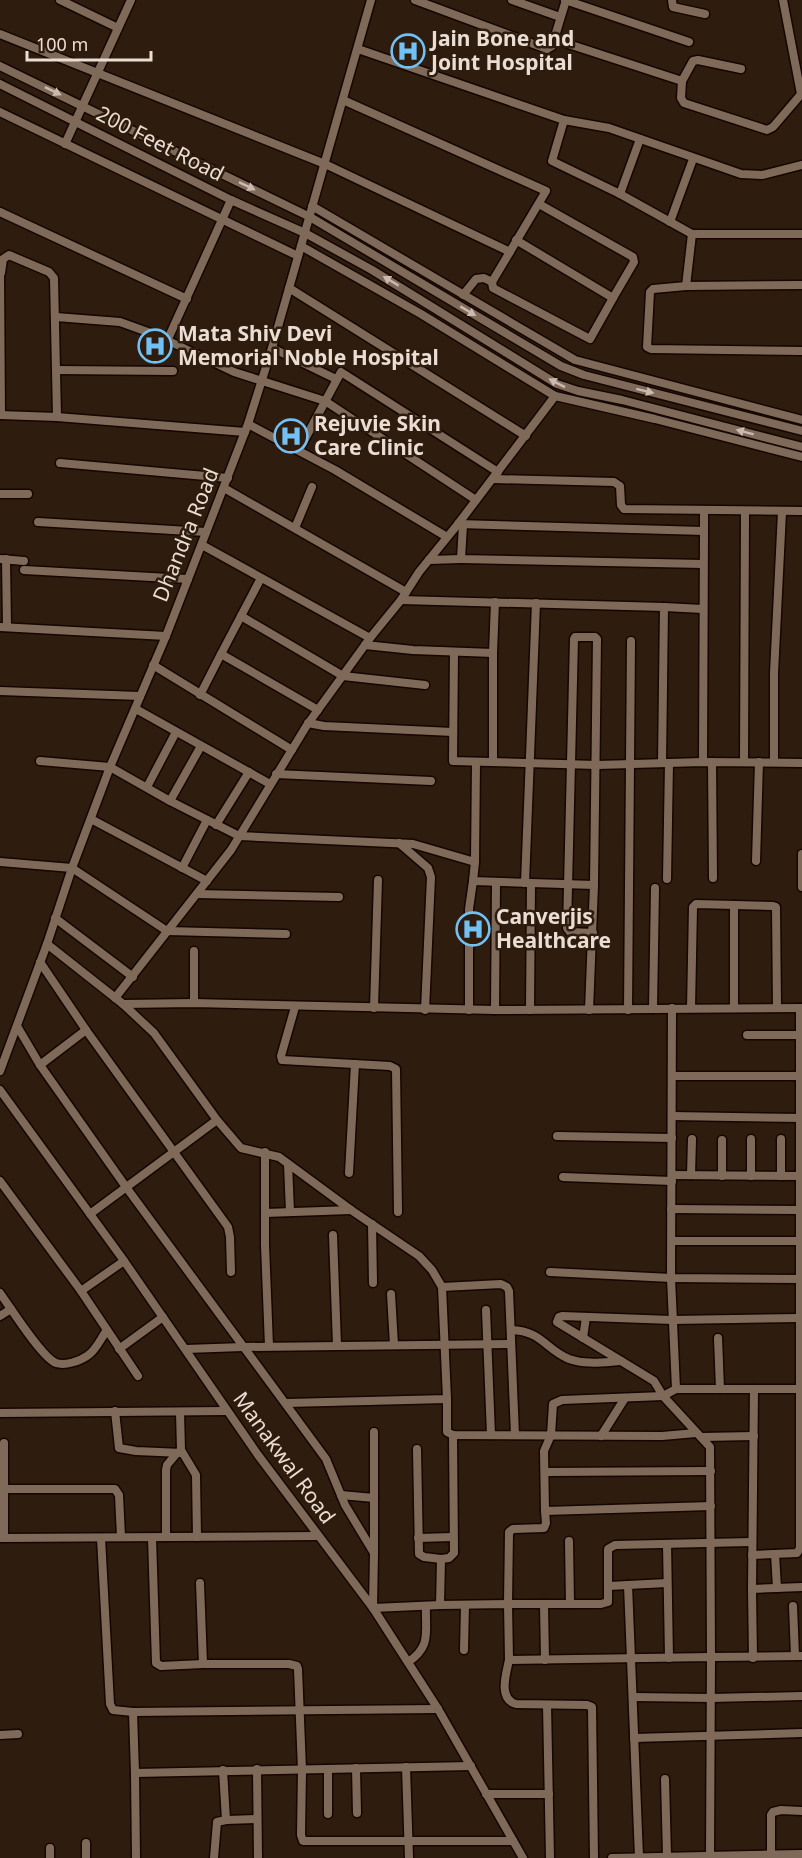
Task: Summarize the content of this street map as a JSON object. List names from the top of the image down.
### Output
{
  "streets": {
    "street": ["200 Feet Road", "Dhandra Road", "Manakwal Road"]
  },
  "crossings": [
    ["200 Feet Road", "Dhandra Road"]
  ],
  "places": {
    "hospital": [
      "Jain Bone and Joint Hospital",
      "Mata Shiv Devi Memorial Noble Hospital",
      "Rejuvie Skin Care Clinic",
      "Canverjis Healthcare"
    ]
  },
  "scale_bar": "100 m"
}
